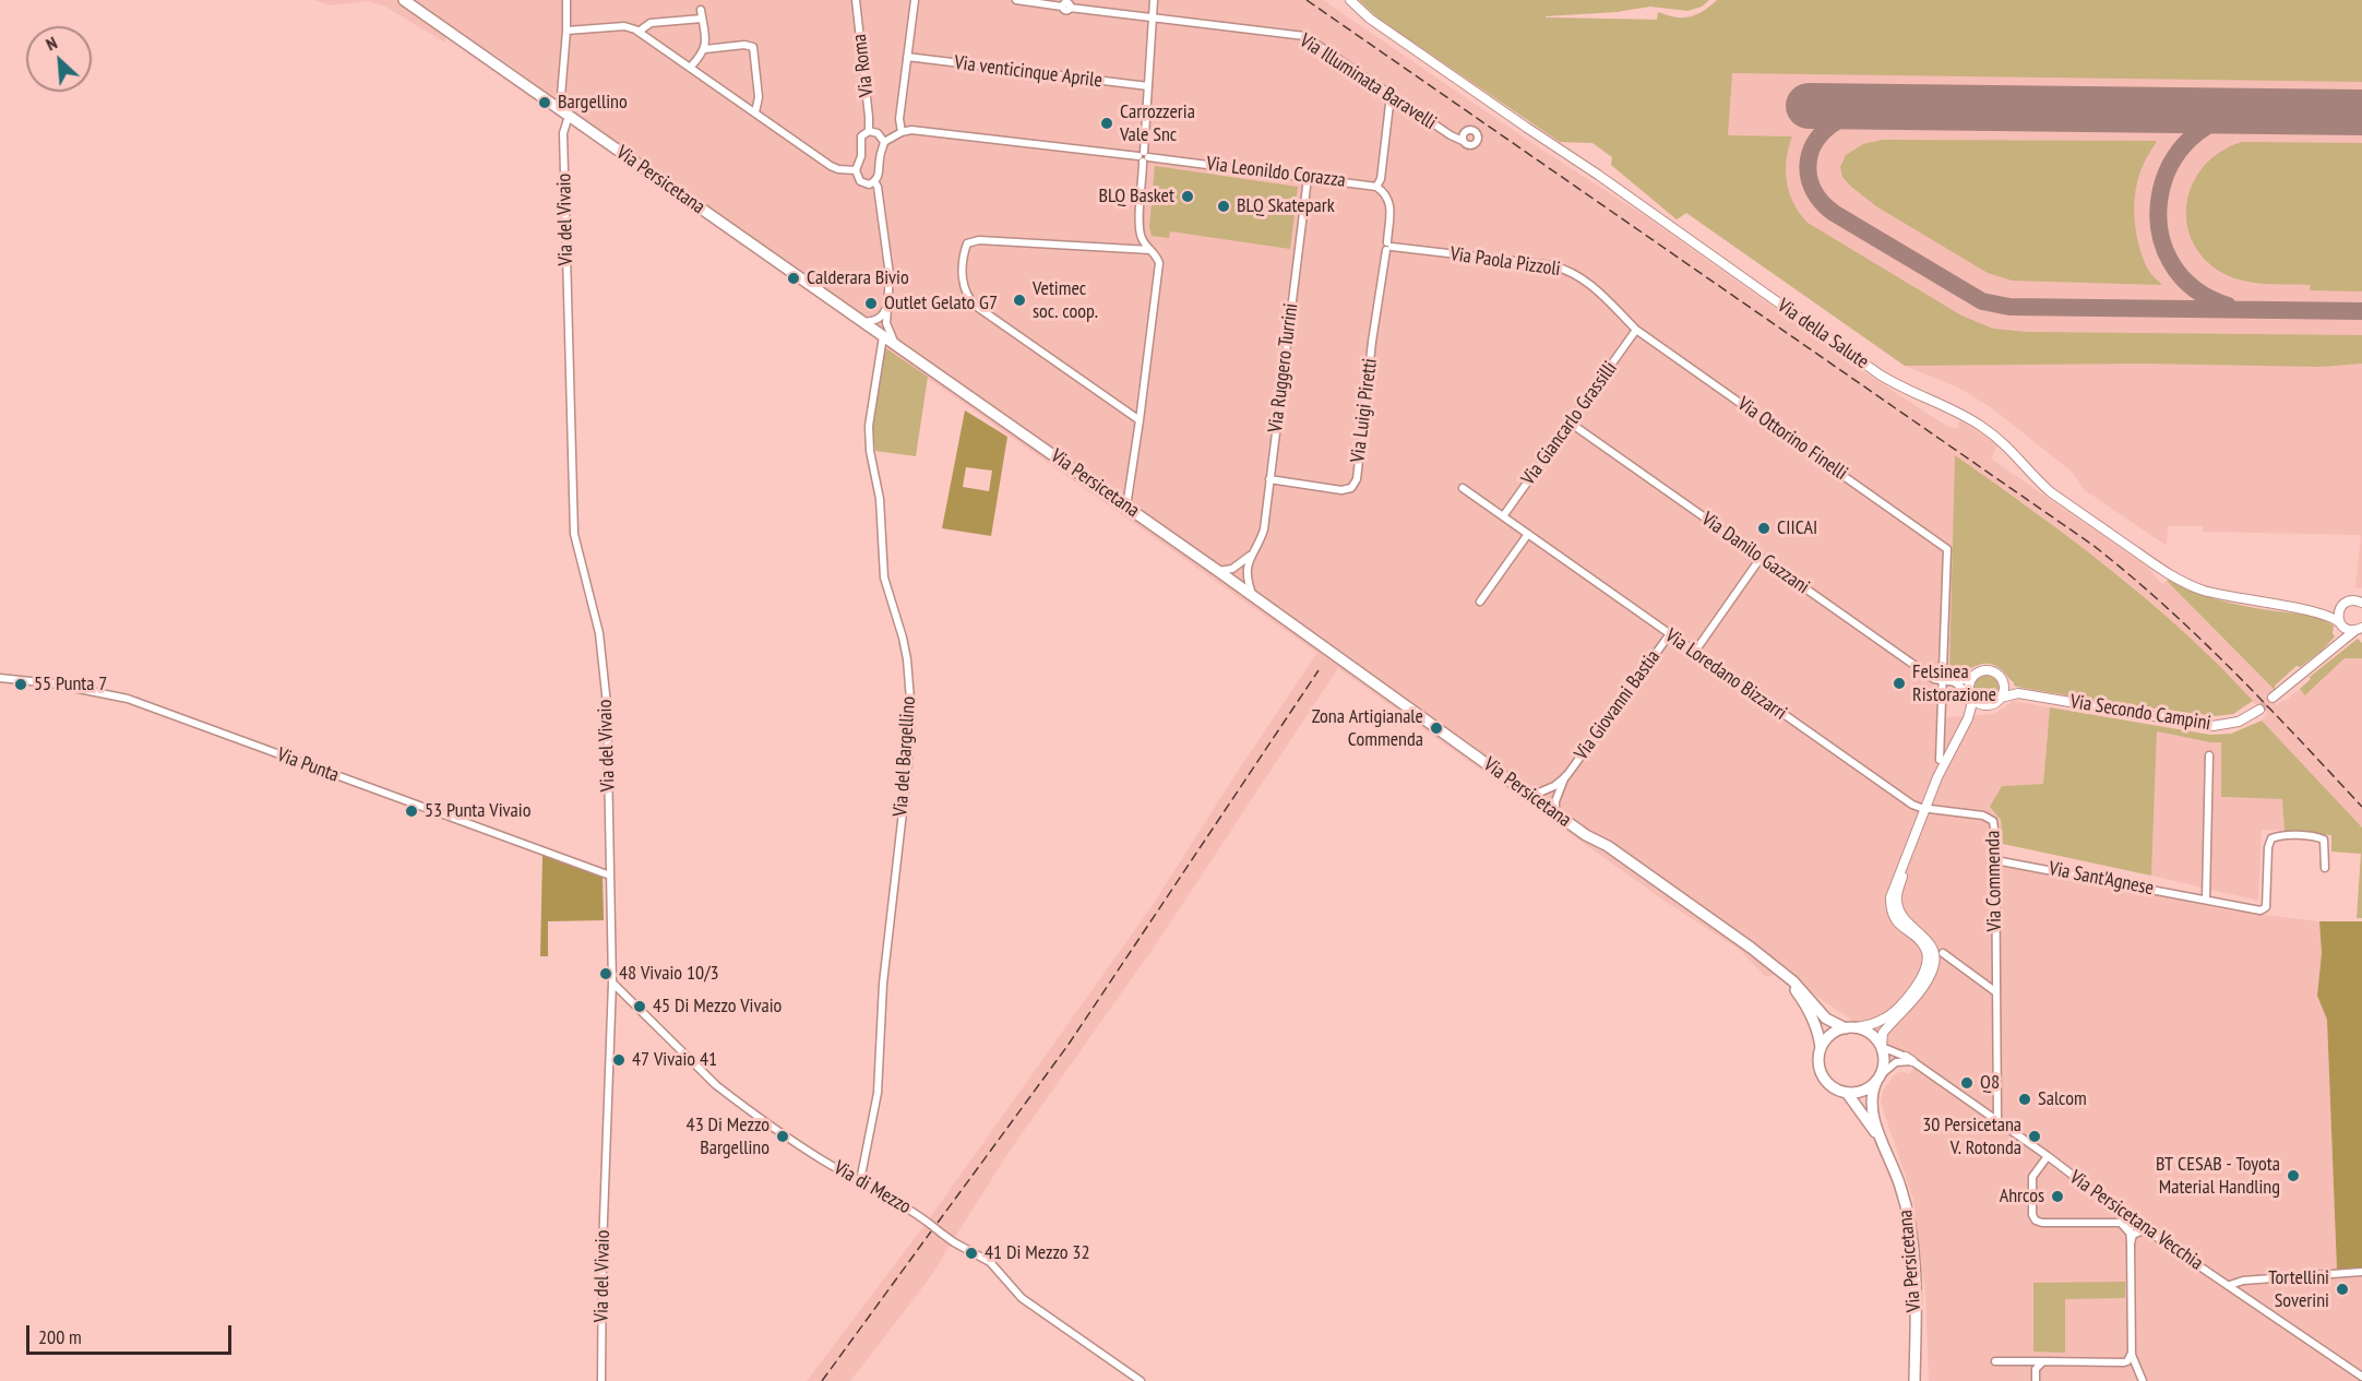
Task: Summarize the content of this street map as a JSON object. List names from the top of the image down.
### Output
{
  "streets": {
    "main road": ["Via Persicetana"],
    "street": [
      "Via Roma",
      "Via venticinque Aprile",
      "Via Illuminata Baravelli",
      "Via Leonildo Corazza",
      "Via del Vivaio",
      "Via Paola Pizzoli",
      "Via della Salute",
      "Via Ruggero Turrini",
      "Via Luigi Piretti",
      "Via Giancarlo Grassilli",
      "Via Ottorino Finelli",
      "Via Danilo Gazzani",
      "Via Loredano Bizzarri",
      "Via Giovanni Bastia",
      "Via Secondo Campini",
      "Via del Bargellino",
      "Via Punta",
      "Via Sant'Agnese",
      "Via Commenda",
      "Via di Mezzo",
      "Via Persicetana Vecchia"
    ]
  },
  "crossings": [
    ["Via Leonildo Corazza", "Via Ruggero Turrini"],
    ["Via Leonildo Corazza", "Via Luigi Piretti"],
    ["Via Persicetana", "Via del Vivaio"],
    ["Via Persicetana", "Via Ruggero Turrini"],
    ["Via Persicetana", "Via Giovanni Bastia"],
    ["Via Persicetana", "Via del Bargellino"],
    ["Via Persicetana", "Via Persicetana Vecchia"],
    ["Via del Vivaio", "Via Punta"],
    ["Via del Vivaio", "Via di Mezzo"],
    ["Via Paola Pizzoli", "Via Luigi Piretti"],
    ["Via Paola Pizzoli", "Via Giancarlo Grassilli"],
    ["Via Paola Pizzoli", "Via Ottorino Finelli"],
    ["Via Ruggero Turrini", "Via Luigi Piretti"],
    ["Via Giancarlo Grassilli", "Via Ottorino Finelli"],
    ["Via Giancarlo Grassilli", "Via Danilo Gazzani"],
    ["Via Giancarlo Grassilli", "Via Loredano Bizzarri"],
    ["Via Ottorino Finelli", "Via Danilo Gazzani"],
    ["Via Loredano Bizzarri", "Via Giovanni Bastia"],
    ["Via Loredano Bizzarri", "Via Commenda"],
    ["Via del Bargellino", "Via di Mezzo"],
    ["Via Sant'Agnese", "Via Commenda"],
    ["Via Commenda", "Via Persicetana Vecchia"]
  ],
  "places": [
    "Bargellino",
    "Carrozzeria Vale Snc",
    "BLQ Basket",
    "BLQ Skatepark",
    "Calderara Bivio",
    "Vetimec soc. coop.",
    "Outlet Gelato G7",
    "CIICAI",
    "Felsinea Ristorazione",
    "55 Punta 7",
    "Zona Artigianale Commenda",
    "53 Punta Vivaio",
    "48 Vivaio 10/3",
    "45 Di Mezzo Vivaio",
    "47 Vivaio 41",
    "Q8",
    "Salcom",
    "43 Di Mezzo Bargellino",
    "30 Persicetana V. Rotonda",
    "BT CESAB - Toyota Material Handling",
    "Ahrcos",
    "41 Di Mezzo 32",
    "Tortellini Soverini"
  ],
  "scale_bar": "200 m",
  "north": "top left"
}
